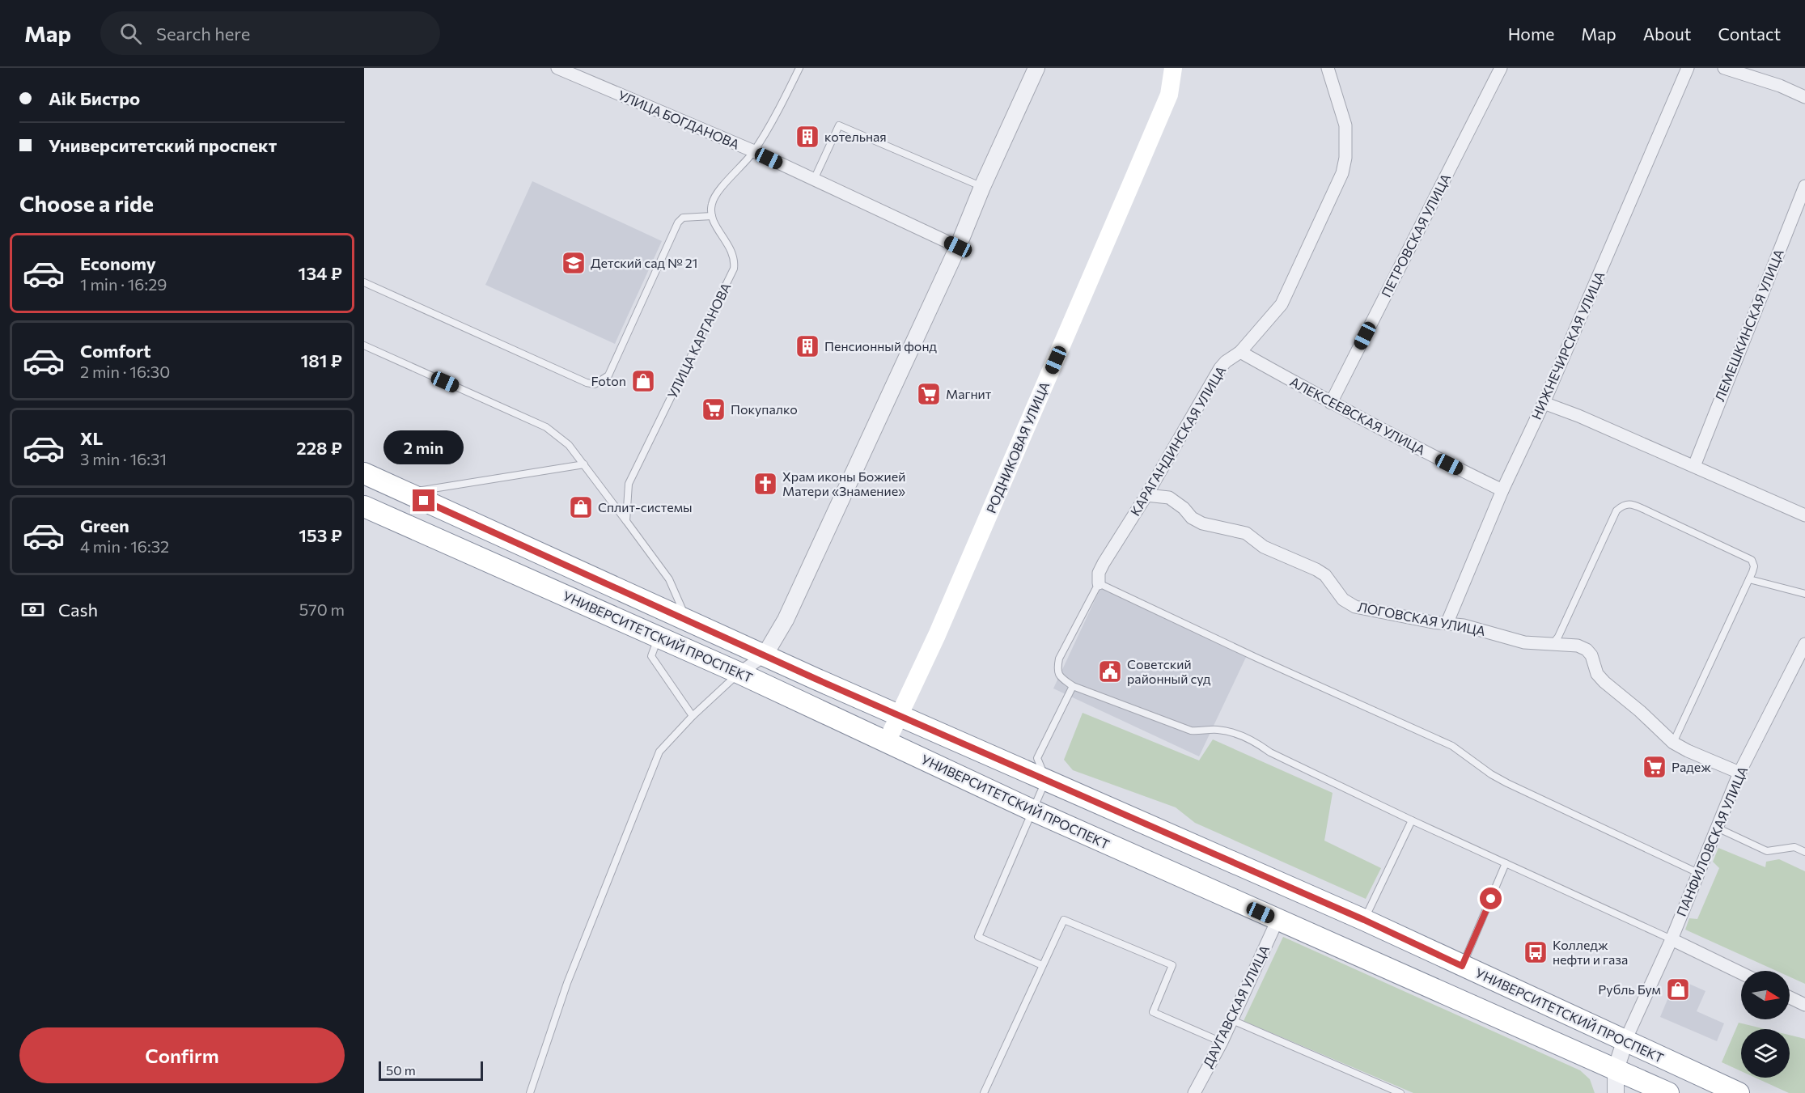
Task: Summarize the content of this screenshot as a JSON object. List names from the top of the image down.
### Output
{
  "streets": {
    "highway": ["УНИВЕРСИТЕТСКИЙ ПРОСПЕКТ"],
    "main road": ["РОДНИКОВАЯ УЛИЦА"],
    "street": [
      "УЛИЦА БОГДАНОВА",
      "ПЕТРОВСКАЯ УЛИЦА",
      "ЛЕМЕШКИНСКАЯ УЛИЦА",
      "НИЖНЕЧИРСКАЯ УЛИЦА",
      "АЛЕКСЕЕВСКАЯ УЛИЦА",
      "КАРАГАНДИНСКАЯ УЛИЦА",
      "ЛОГОВСКАЯ УЛИЦА",
      "ПАНФИЛОВСКАЯ УЛИЦА",
      "ДАУГАВСКАЯ УЛИЦА"
    ],
    "lane": ["УЛИЦА КАРГАНОВА"]
  },
  "crossings": [
    ["ПЕТРОВСКАЯ УЛИЦА", "АЛЕКСЕЕВСКАЯ УЛИЦА"],
    ["НИЖНЕЧИРСКАЯ УЛИЦА", "АЛЕКСЕЕВСКАЯ УЛИЦА"],
    ["НИЖНЕЧИРСКАЯ УЛИЦА", "ЛОГОВСКАЯ УЛИЦА"],
    ["АЛЕКСЕЕВСКАЯ УЛИЦА", "КАРАГАНДИНСКАЯ УЛИЦА"],
    ["КАРАГАНДИНСКАЯ УЛИЦА", "ЛОГОВСКАЯ УЛИЦА"],
    ["РОДНИКОВАЯ УЛИЦА", "УНИВЕРСИТЕТСКИЙ ПРОСПЕКТ"],
    ["ЛОГОВСКАЯ УЛИЦА", "ПАНФИЛОВСКАЯ УЛИЦА"],
    ["УНИВЕРСИТЕТСКИЙ ПРОСПЕКТ", "ПАНФИЛОВСКАЯ УЛИЦА"],
    ["УНИВЕРСИТЕТСКИЙ ПРОСПЕКТ", "ДАУГАВСКАЯ УЛИЦА"]
  ],
  "places": {
    "building": ["котельная", "Пенсионный фонд"],
    "school or university": ["Детский сад № 21"],
    "shop": ["Foton", "Сплит-системы", "Рубль Бум"],
    "supermarket": ["Магнит", "Покупалко", "Радеж"],
    "church": ["Храм иконы Божией Матери «Знамение»"],
    "public building": ["Советский районный суд"],
    "bus stop": ["Колледж нефти и газа"]
  },
  "scale_bar": "50 m",
  "north": "right",
  "page": {
    "header": "Map",
    "search": "Search here",
    "nav": [
      "Home",
      "Map",
      "About",
      "Contact"
    ],
    "banner": ["Aik Бистро", "Университетский проспект"],
    "heading": "Choose a ride",
    "list": [
      {
        "name": "Economy",
        "note": "1 min · 16:29",
        "value": "134 ₽"
      },
      {
        "name": "Comfort",
        "note": "2 min · 16:30",
        "value": "181 ₽"
      },
      {
        "name": "XL",
        "note": "3 min · 16:31",
        "value": "228 ₽"
      },
      {
        "name": "Green",
        "note": "4 min · 16:32",
        "value": "153 ₽"
      }
    ],
    "bubble": "2 min",
    "pay": ["Cash", "570 m"],
    "buttons": "Confirm",
    "scale": "50 m"
  }
}
